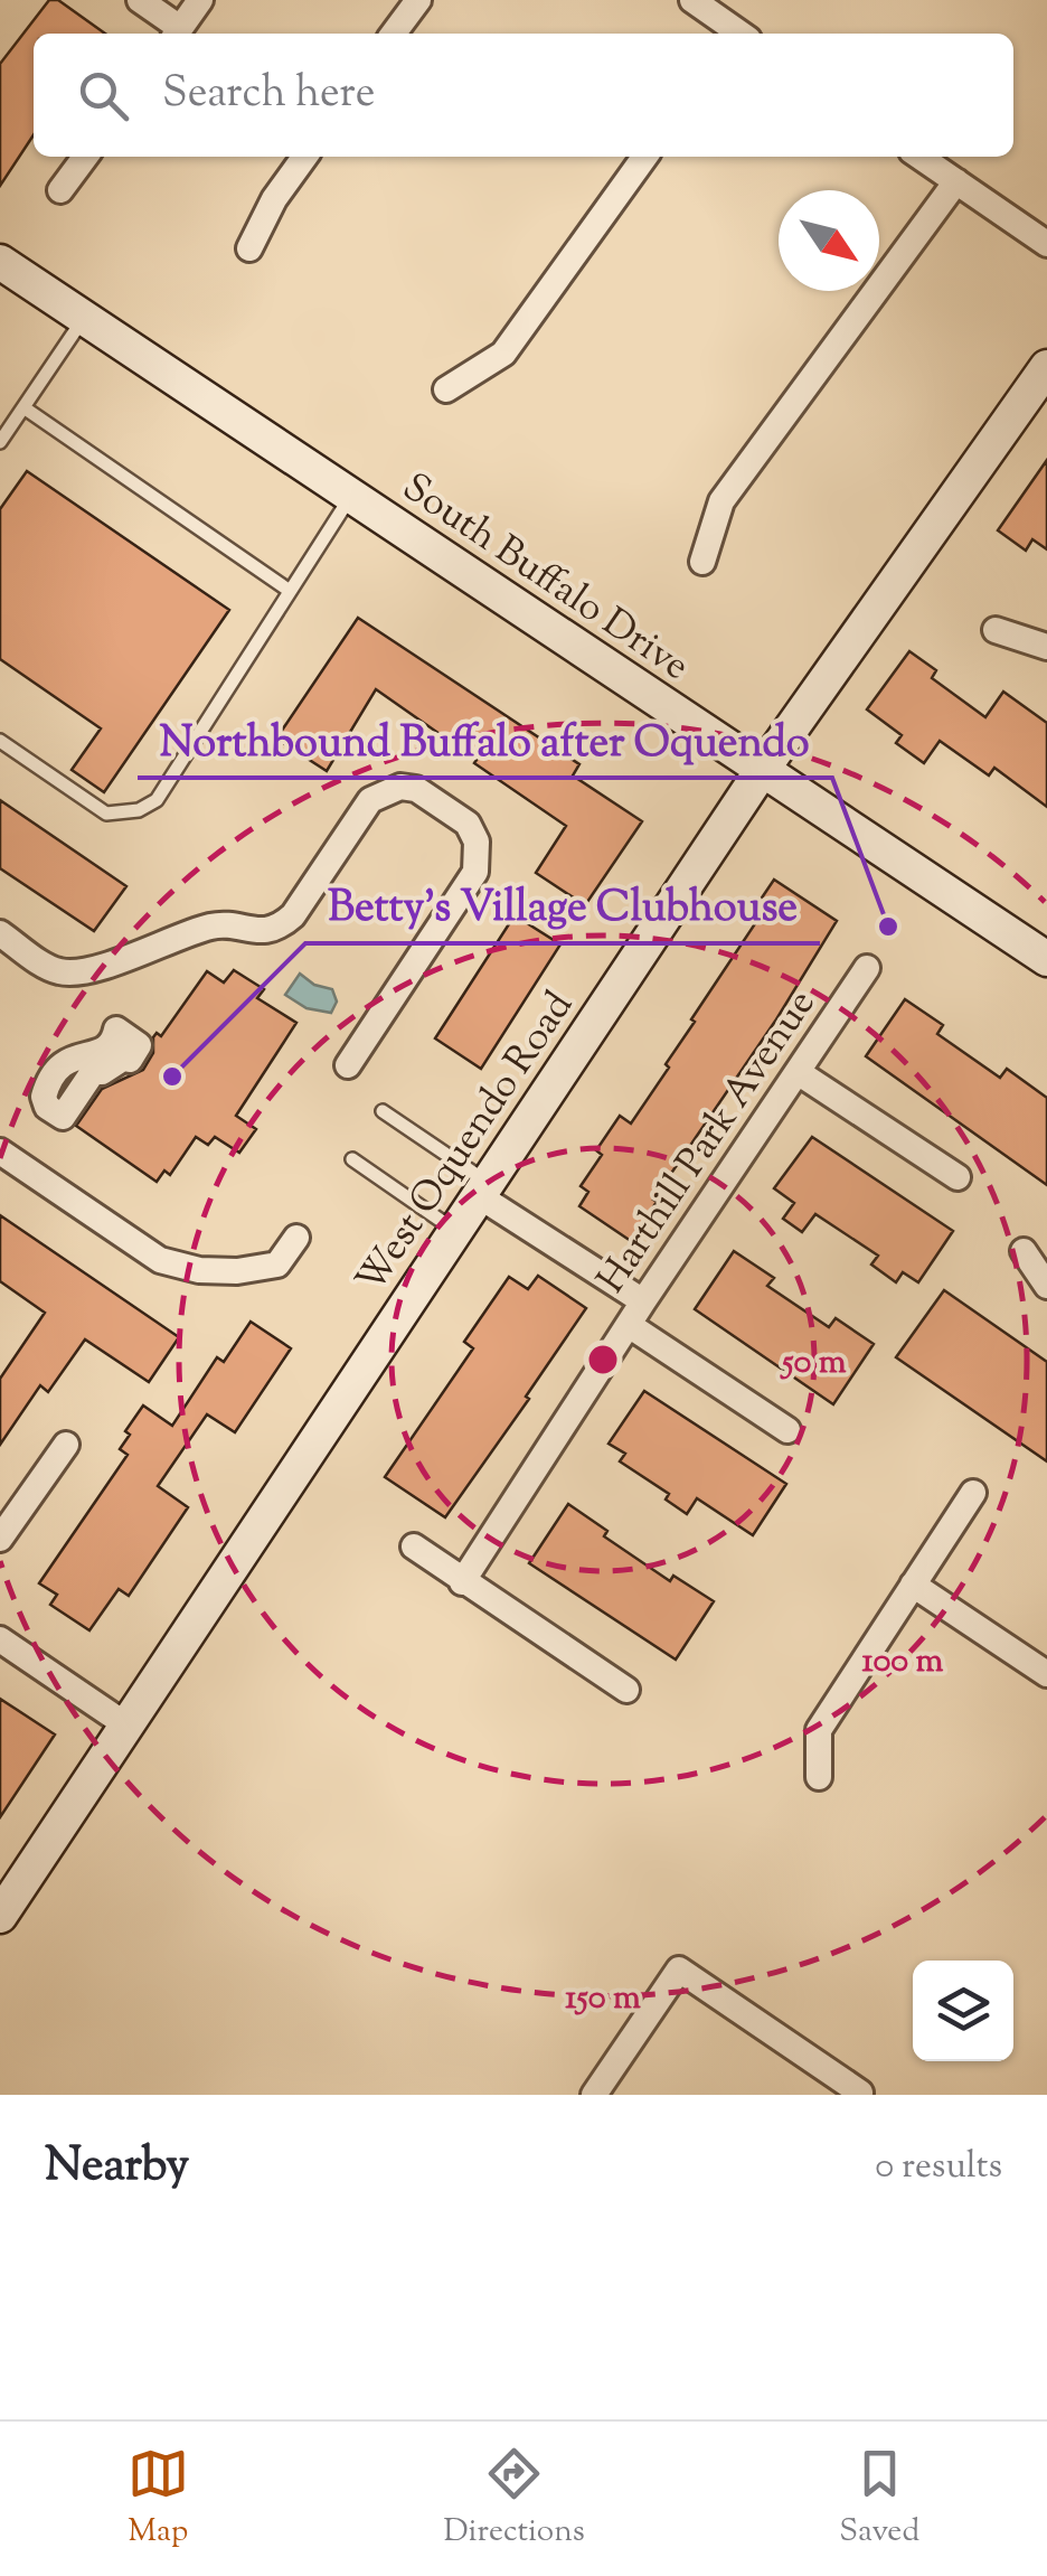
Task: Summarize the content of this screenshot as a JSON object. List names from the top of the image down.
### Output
{
  "streets": {
    "street": ["South Buffalo Drive", "Harthill Park Avenue", "West Oquendo Road"]
  },
  "crossings": [
    ["South Buffalo Drive", "West Oquendo Road"]
  ],
  "places": ["Northbound Buffalo after Oquendo", "Betty's Village Clubhouse"],
  "north": "bottom right",
  "page": {
    "search": "Search here",
    "heading": ["Nearby", "0 results"],
    "nav": ["Map", "Directions", "Saved"]
  },
  "rings": ["50 m", "100 m", "150 m"]
}
